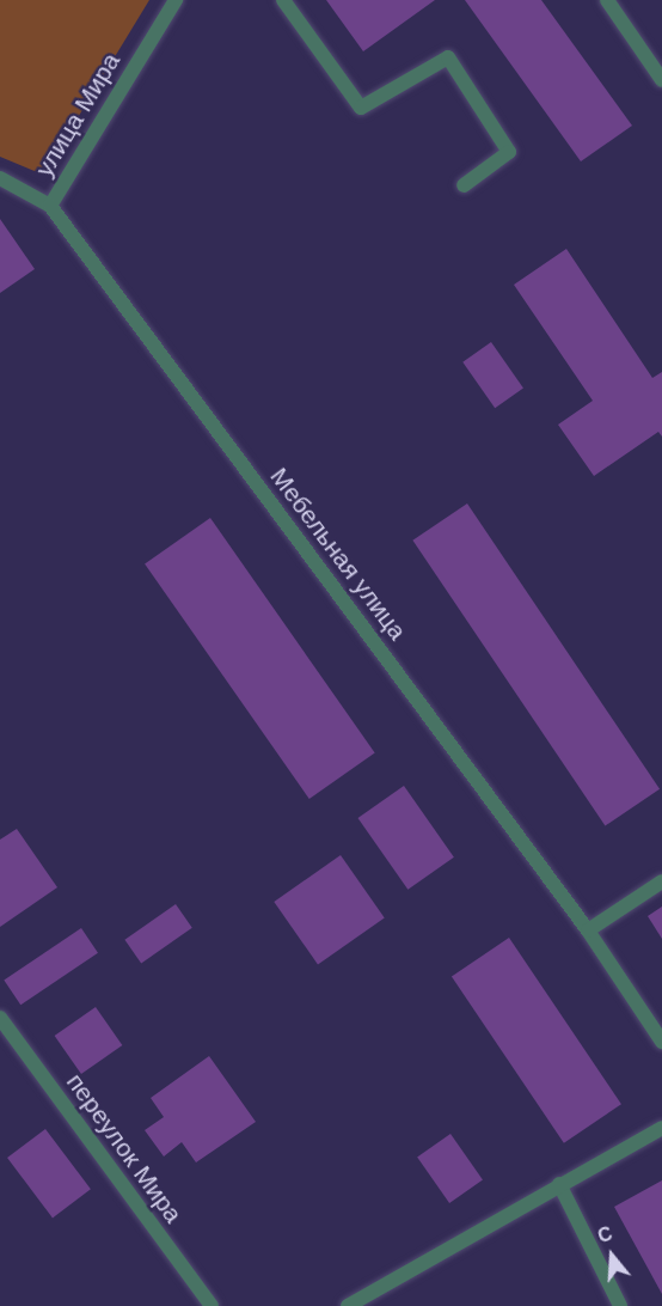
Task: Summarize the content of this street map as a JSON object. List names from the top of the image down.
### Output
{
  "streets": {
    "street": ["улица Мира", "Мебельная улица", "переулок Мира"]
  },
  "crossings": [
    ["улица Мира", "Мебельная улица"]
  ],
  "north": "top"
}
